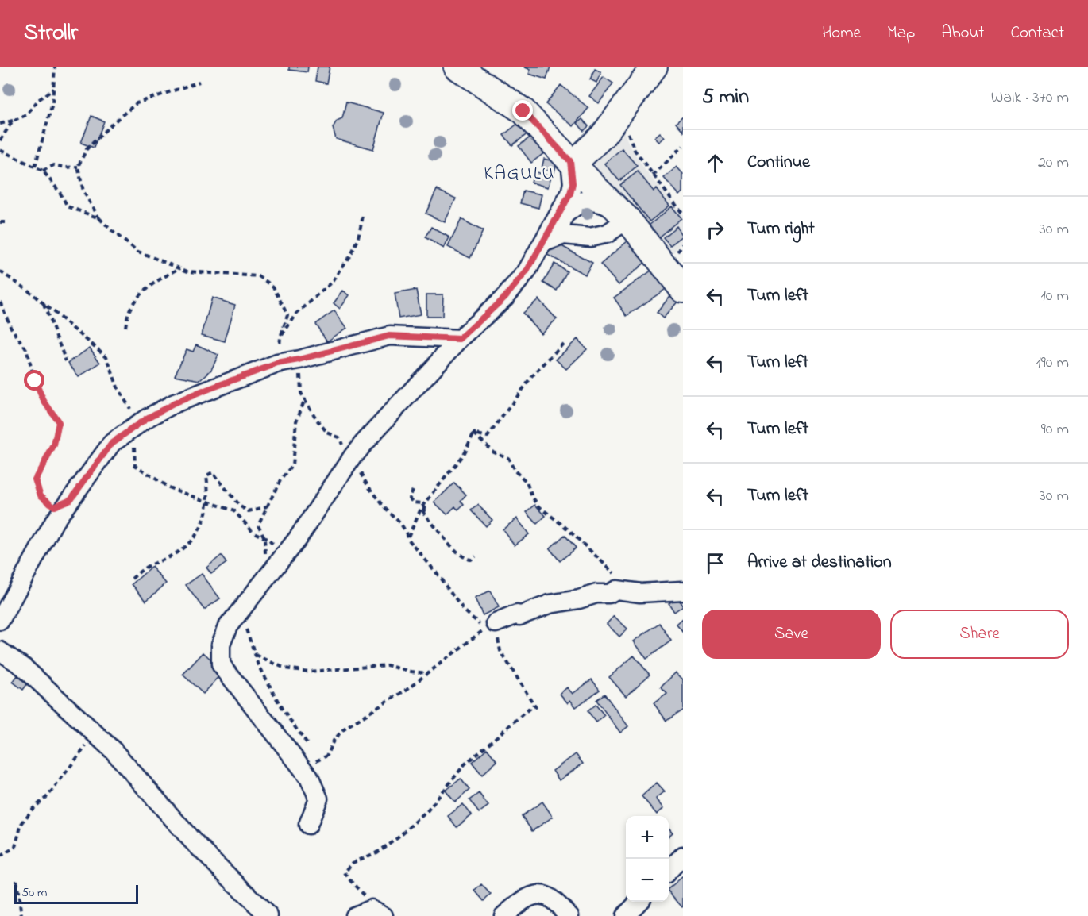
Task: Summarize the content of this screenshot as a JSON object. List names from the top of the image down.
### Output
{
  "districts": ["KAGULU"],
  "scale_bar": "50 m",
  "page": {
    "header": "Strollr",
    "nav": [
      "Home",
      "Map",
      "About",
      "Contact"
    ],
    "heading": ["5 min", "Walk · 370 m"],
    "list": [
      ["Continue", "20 m"],
      ["Turn right", "30 m"],
      ["Turn left", "10 m"],
      ["Turn left", "190 m"],
      ["Turn left", "90 m"],
      ["Turn left", "30 m"],
      "Arrive at destination"
    ],
    "buttons": ["Save", "Share"],
    "map_buttons": ["+", "−"],
    "scale": "50 m"
  }
}
